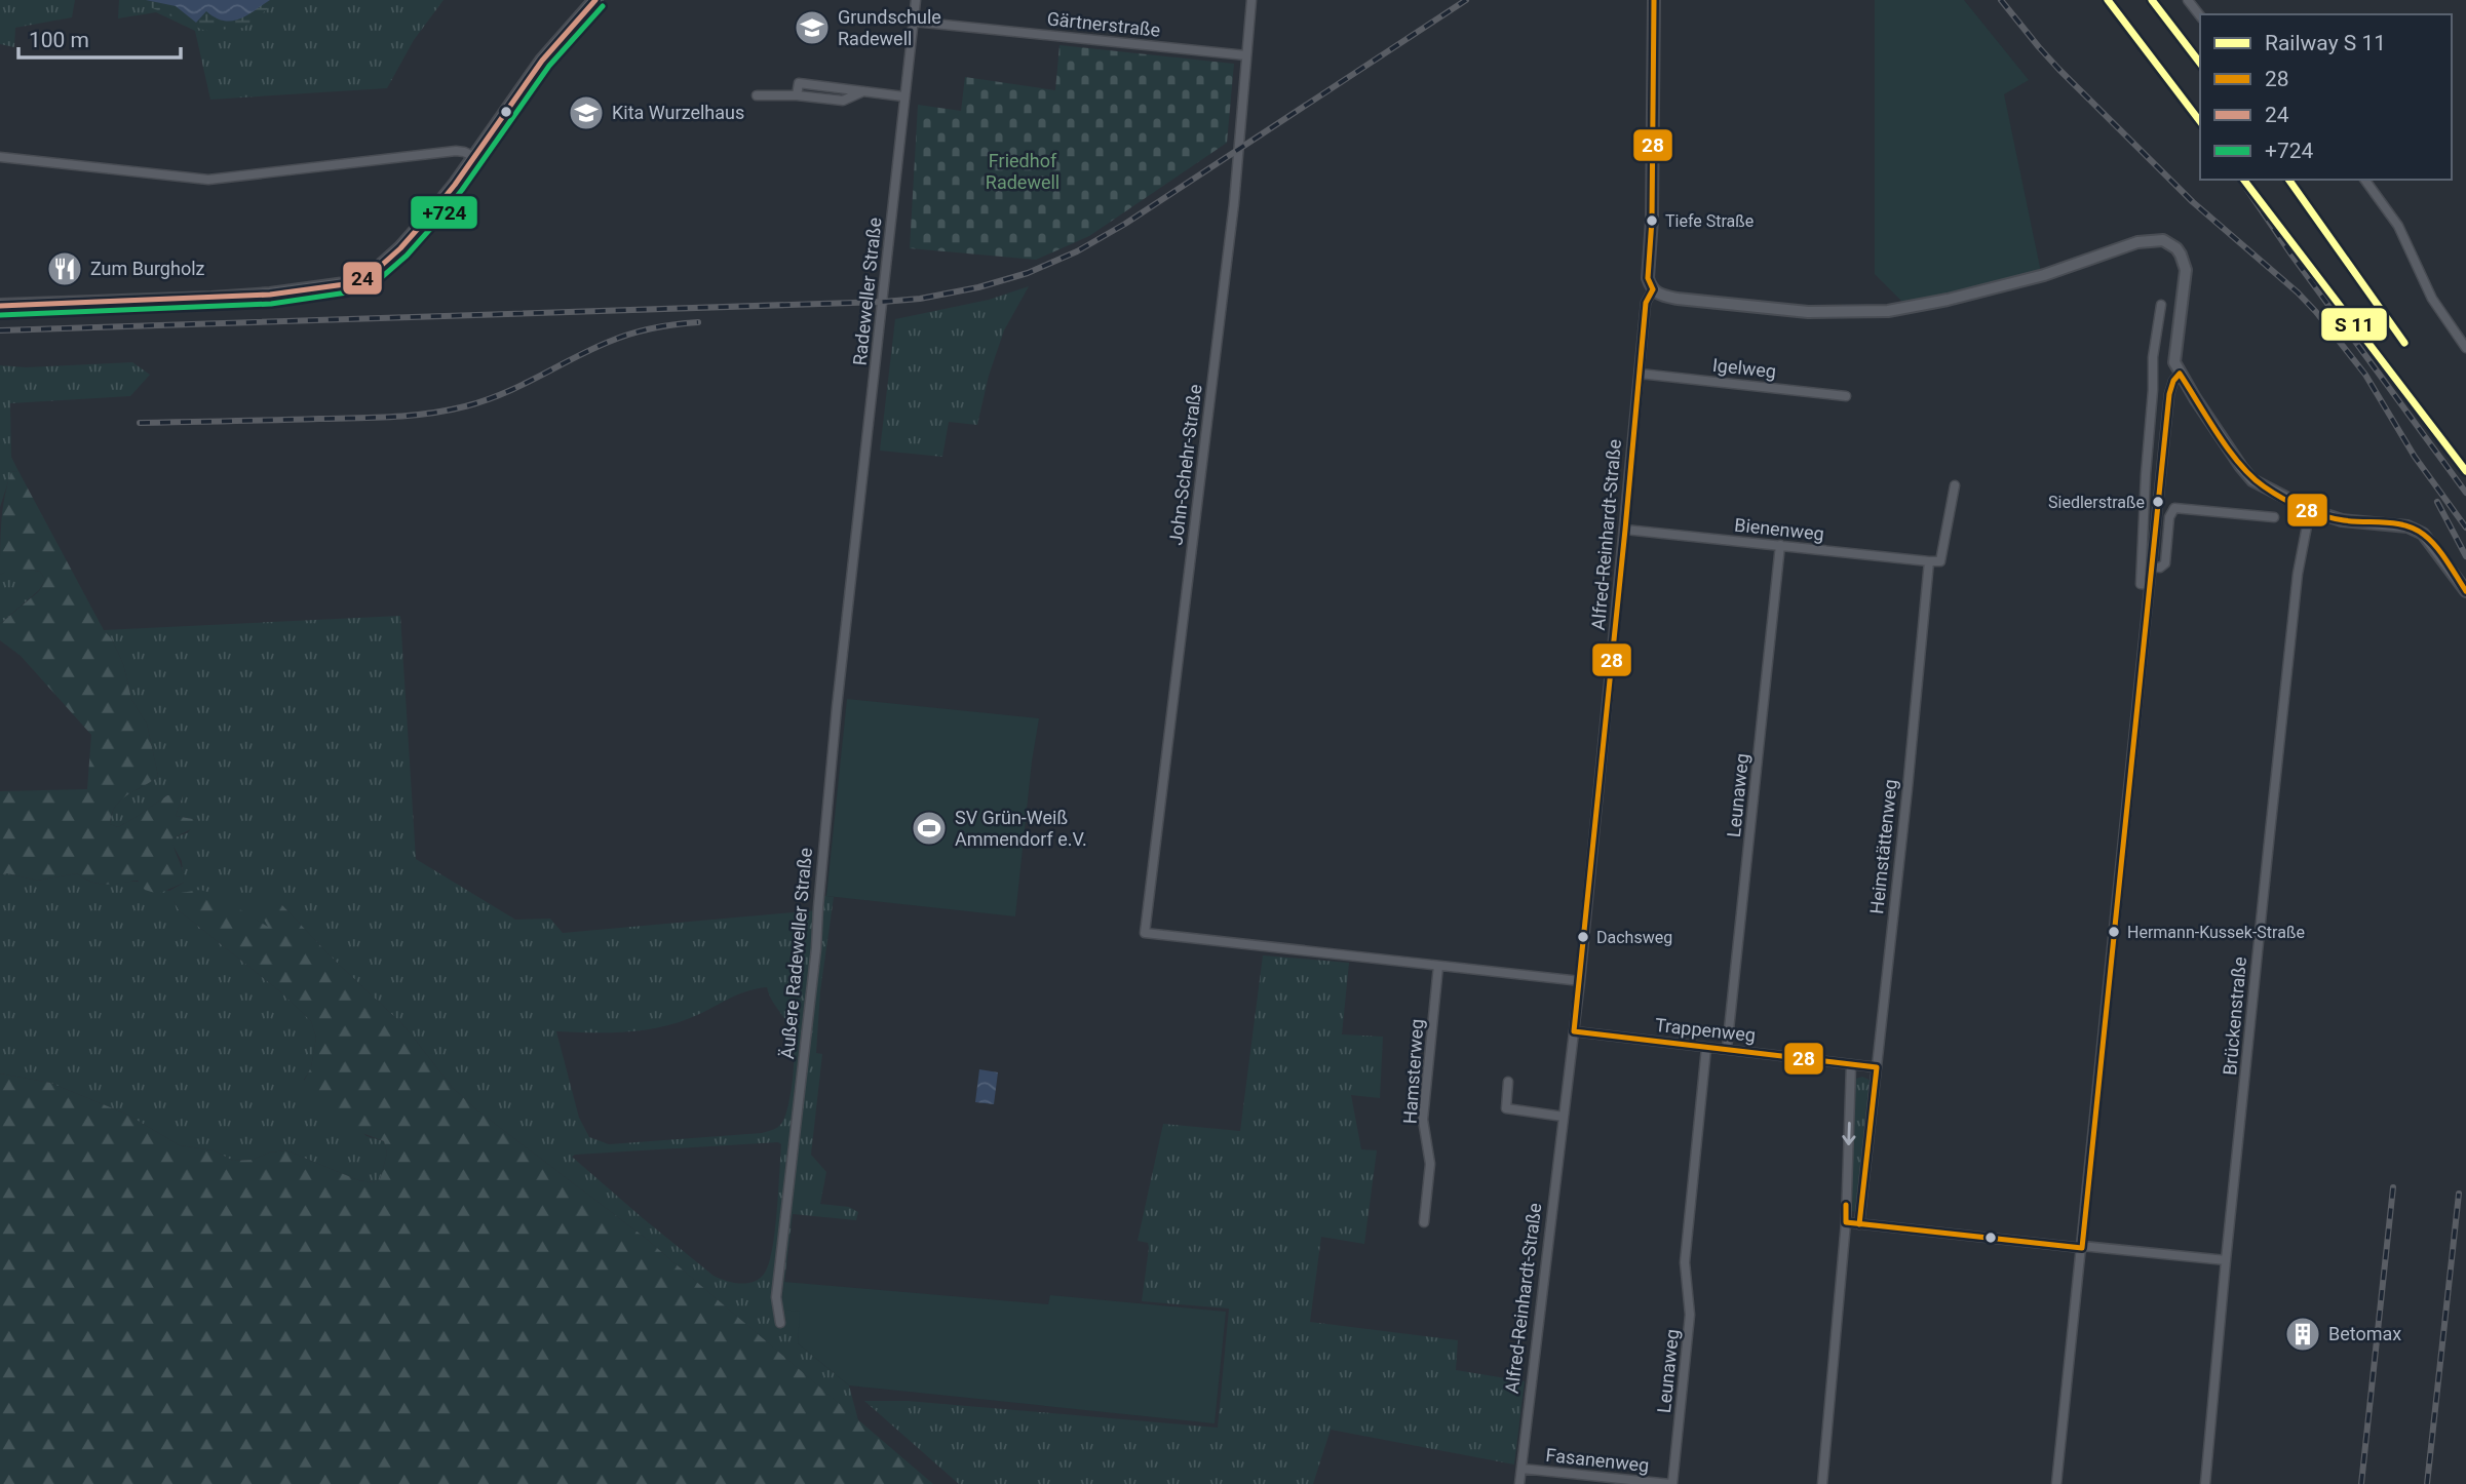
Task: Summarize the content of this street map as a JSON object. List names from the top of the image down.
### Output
{
  "streets": {
    "street": [
      "Gärtnerstraße",
      "Radeweller Straße",
      "Igelweg",
      "John-Schehr-Straße",
      "Bienenweg",
      "Alfred-Reinhardt-Straße",
      "Leunaweg",
      "Heimstättenweg",
      "Äußere Radeweller Straße",
      "Brückenstraße",
      "Trappenweg",
      "Hamsterweg",
      "Fasanenweg"
    ]
  },
  "crossings": [
    ["Gärtnerstraße", "Radeweller Straße"],
    ["Gärtnerstraße", "John-Schehr-Straße"],
    ["Radeweller Straße", "Äußere Radeweller Straße"],
    ["Igelweg", "Alfred-Reinhardt-Straße"],
    ["John-Schehr-Straße", "Hamsterweg"],
    ["Bienenweg", "Alfred-Reinhardt-Straße"],
    ["Bienenweg", "Leunaweg"],
    ["Bienenweg", "Heimstättenweg"],
    ["Alfred-Reinhardt-Straße", "Trappenweg"],
    ["Alfred-Reinhardt-Straße", "Fasanenweg"],
    ["Leunaweg", "Trappenweg"],
    ["Leunaweg", "Fasanenweg"],
    ["Heimstättenweg", "Trappenweg"]
  ],
  "parks": ["Friedhof Radewell"],
  "places": {
    "school or university": ["Grundschule Radewell", "Kita Wurzelhaus"],
    "other": [
      "Tiefe Straße",
      "Siedlerstraße",
      "Hermann-Kussek-Straße",
      "Dachsweg"
    ],
    "restaurant": ["Zum Burgholz"],
    "sports": ["SV Grün-Weiß Ammendorf e.V."],
    "building": ["Betomax"]
  },
  "lines": ["transit line 28", "transit line 24", "transit line +724"],
  "legend": [
    "Railway S 11",
    "28",
    "24",
    "+724"
  ],
  "scale_bar": "100 m"
}
